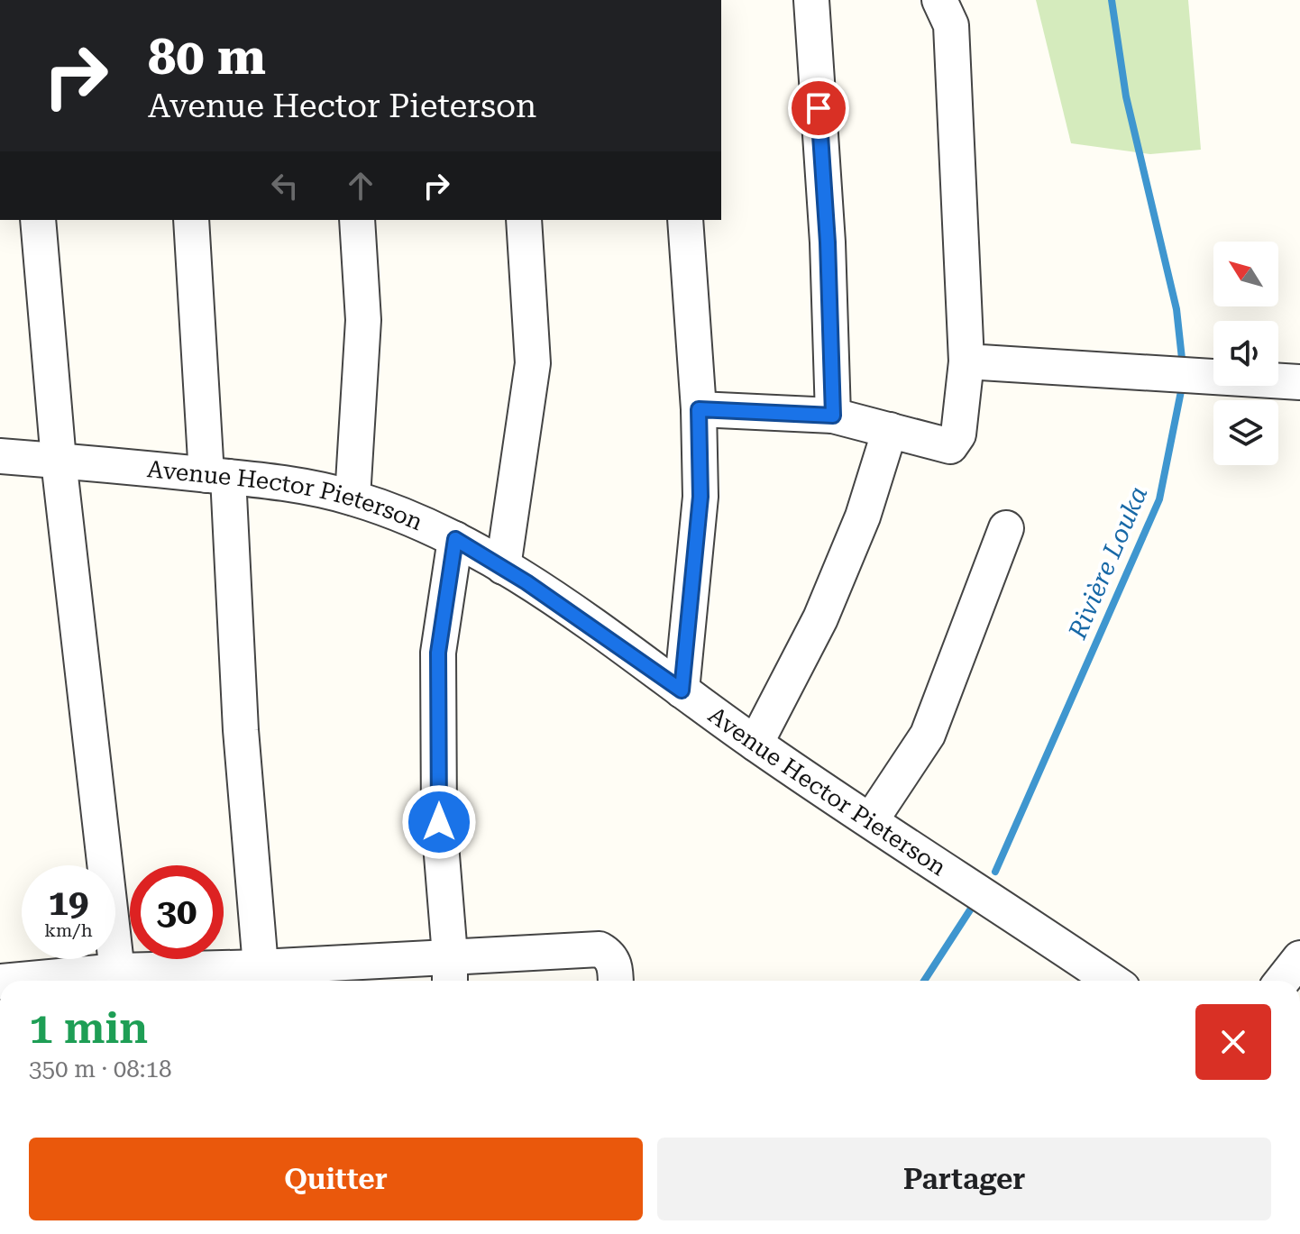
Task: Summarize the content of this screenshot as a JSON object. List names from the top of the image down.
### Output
{
  "streets": {
    "street": ["Avenue Hector Pieterson"]
  },
  "water": ["Rivière Louka"],
  "north": "top left",
  "page": {
    "turn": ["80 m", "Avenue Hector Pieterson"],
    "speed": "19 km/h",
    "limit": "30",
    "heading": ["1 min", "350 m · 08:18"],
    "buttons": ["Quitter", "Partager"]
  }
}
